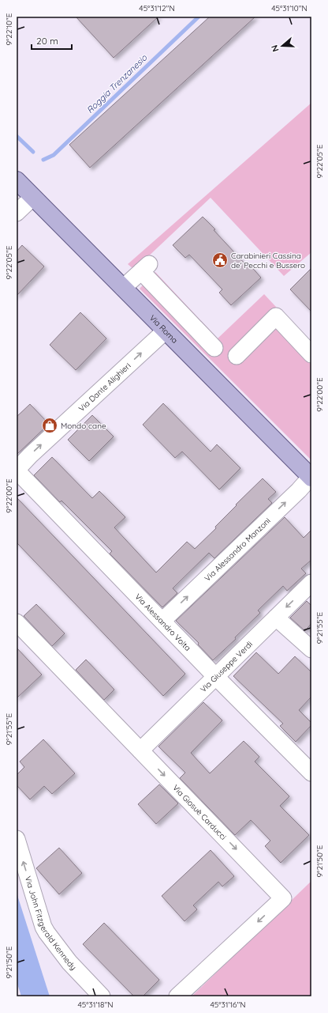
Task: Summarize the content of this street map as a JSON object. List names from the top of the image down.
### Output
{
  "streets": {
    "main road": ["Via Roma"],
    "street": [
      "Via Dante Alighieri",
      "Via Alessandro Manzoni",
      "Via Alessandro Volta",
      "Via Giuseppe Verdi",
      "Via Giosuè Carducci",
      "Via John Fitzgerald Kennedy"
    ]
  },
  "crossings": [
    ["Via Roma", "Via Dante Alighieri"],
    ["Via Roma", "Via Alessandro Manzoni"],
    ["Via Dante Alighieri", "Via Alessandro Volta"],
    ["Via Alessandro Manzoni", "Via Alessandro Volta"],
    ["Via Alessandro Volta", "Via Giuseppe Verdi"],
    ["Via Giuseppe Verdi", "Via Giosuè Carducci"]
  ],
  "one_way": ["Via Dante Alighieri", "Via Alessandro Manzoni", "Via John Fitzgerald Kennedy"],
  "water": ["Roggia Trenzanesio"],
  "places": {
    "public building": ["Carabinieri Cassina de' Pecchi e Bussero"],
    "shop": ["Mondo cane"]
  },
  "scale_bar": "20 m",
  "north": "left",
  "coordinates": [
    "45°31'12\"N",
    "45°31'10\"N",
    "9°22'10\"E",
    "9°22'05\"E",
    "9°22'00\"E",
    "9°21'55\"E",
    "9°21'50\"E",
    "45°31'18\"N",
    "45°31'16\"N"
  ]
}
